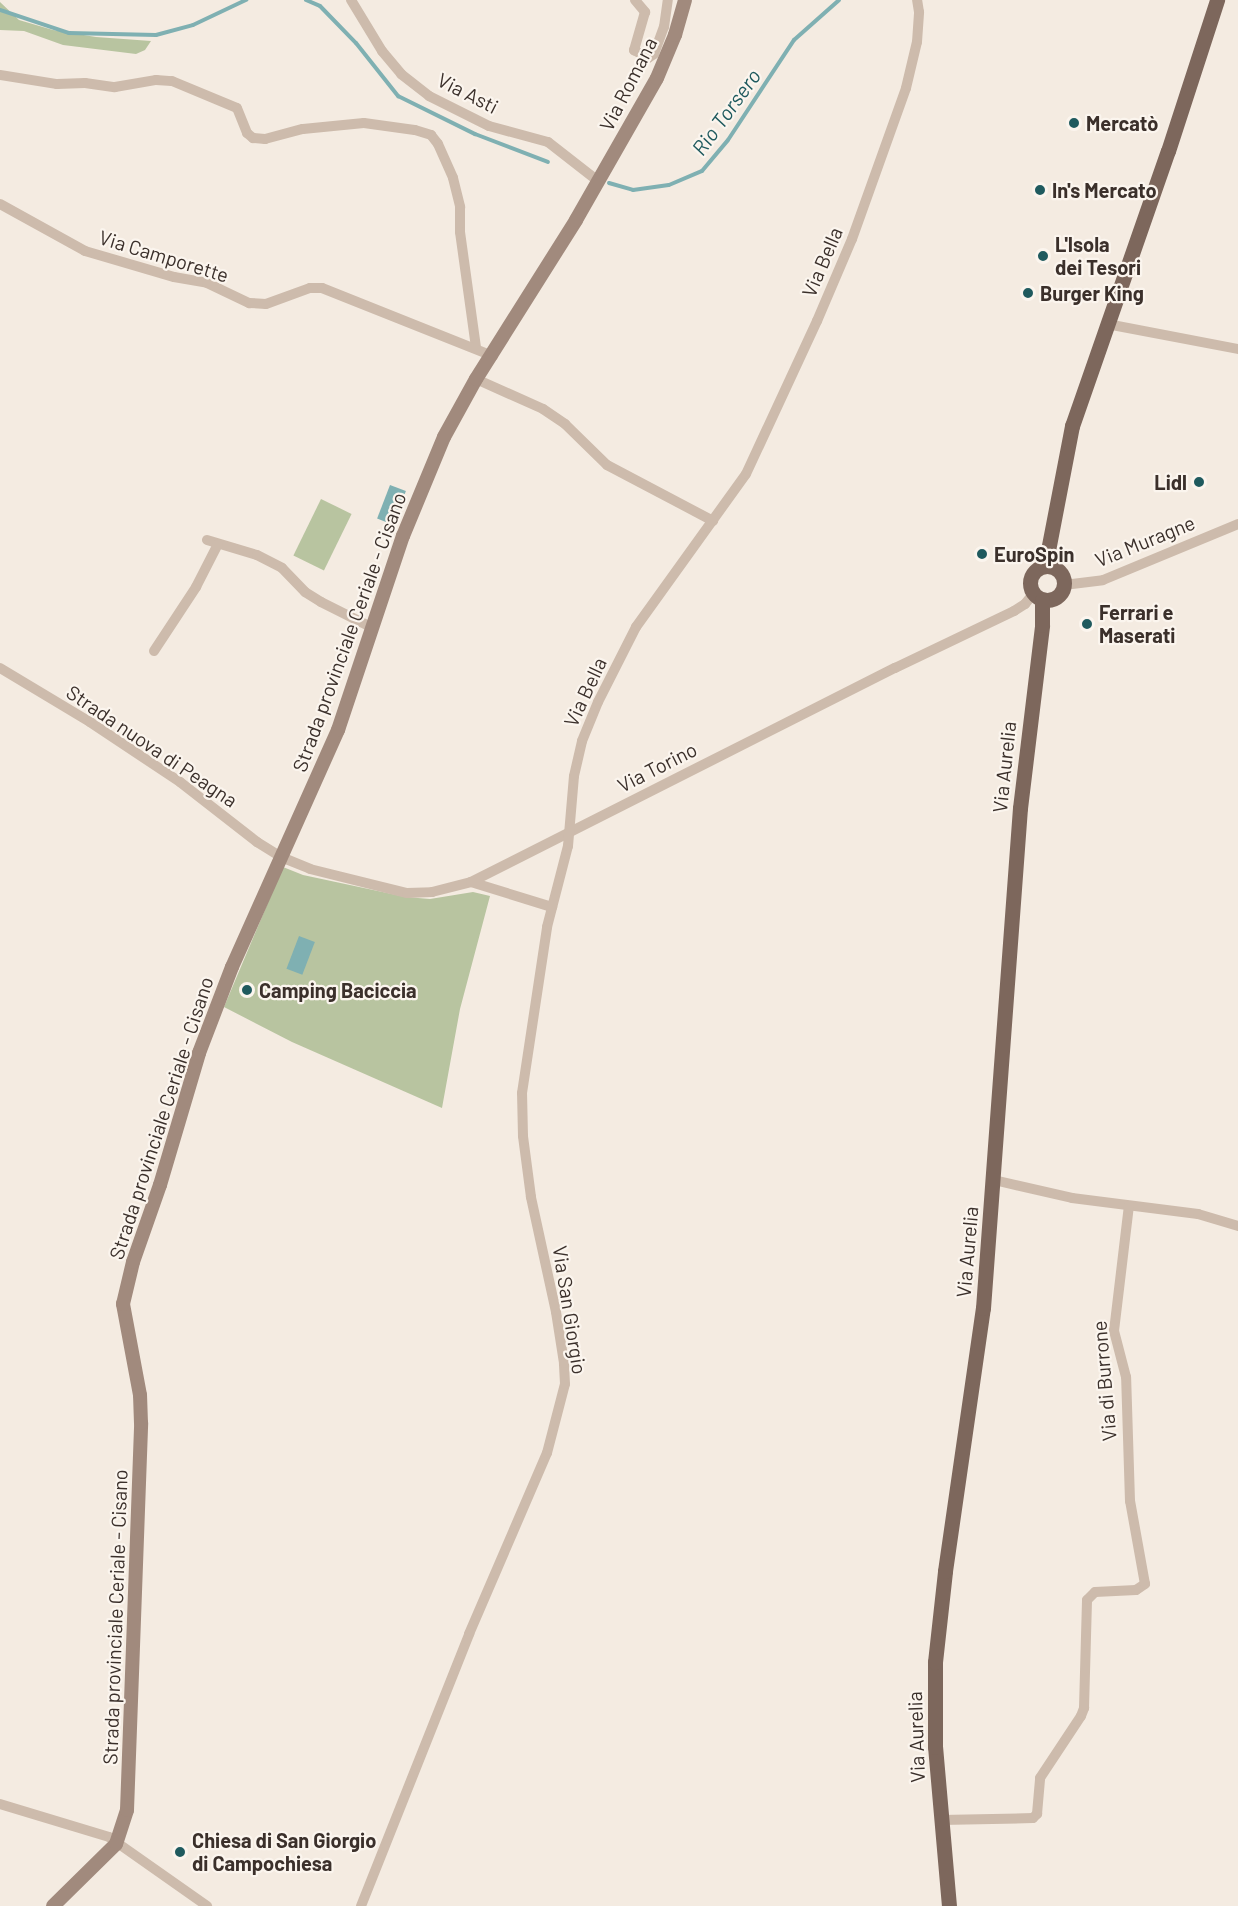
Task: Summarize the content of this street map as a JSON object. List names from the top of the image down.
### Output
{
  "streets": {
    "main road": ["Via Romana", "Strada provinciale Ceriale - Cisano", "Via Aurelia"],
    "street": [
      "Via Asti",
      "Via Camporette",
      "Via Bella",
      "Via Muragne",
      "Strada nuova di Peagna",
      "Via Torino",
      "Via San Giorgio",
      "Via di Burrone"
    ]
  },
  "crossings": [
    ["Via Romana", "Via Asti"],
    ["Via Romana", "Strada provinciale Ceriale - Cisano"],
    ["Via Asti", "Strada provinciale Ceriale - Cisano"],
    ["Via Camporette", "Strada provinciale Ceriale - Cisano"],
    ["Via Bella", "Via Torino"],
    ["Via Bella", "Via San Giorgio"],
    ["Via Muragne", "Via Torino"],
    ["Via Muragne", "Via Aurelia"],
    ["Strada provinciale Ceriale - Cisano", "Strada nuova di Peagna"],
    ["Strada provinciale Ceriale - Cisano", "Via Torino"],
    ["Strada nuova di Peagna", "Via Torino"],
    ["Via Torino", "Via Aurelia"],
    ["Via Torino", "Via San Giorgio"],
    ["Via Aurelia", "Via di Burrone"]
  ],
  "water": ["Rio Torsero"],
  "places": [
    "Mercatò",
    "In's Mercato",
    "L'Isola dei Tesori",
    "Burger King",
    "Lidl",
    "EuroSpin",
    "Ferrari e Maserati",
    "Camping Baciccia",
    "Chiesa di San Giorgio di Campochiesa"
  ]
}
